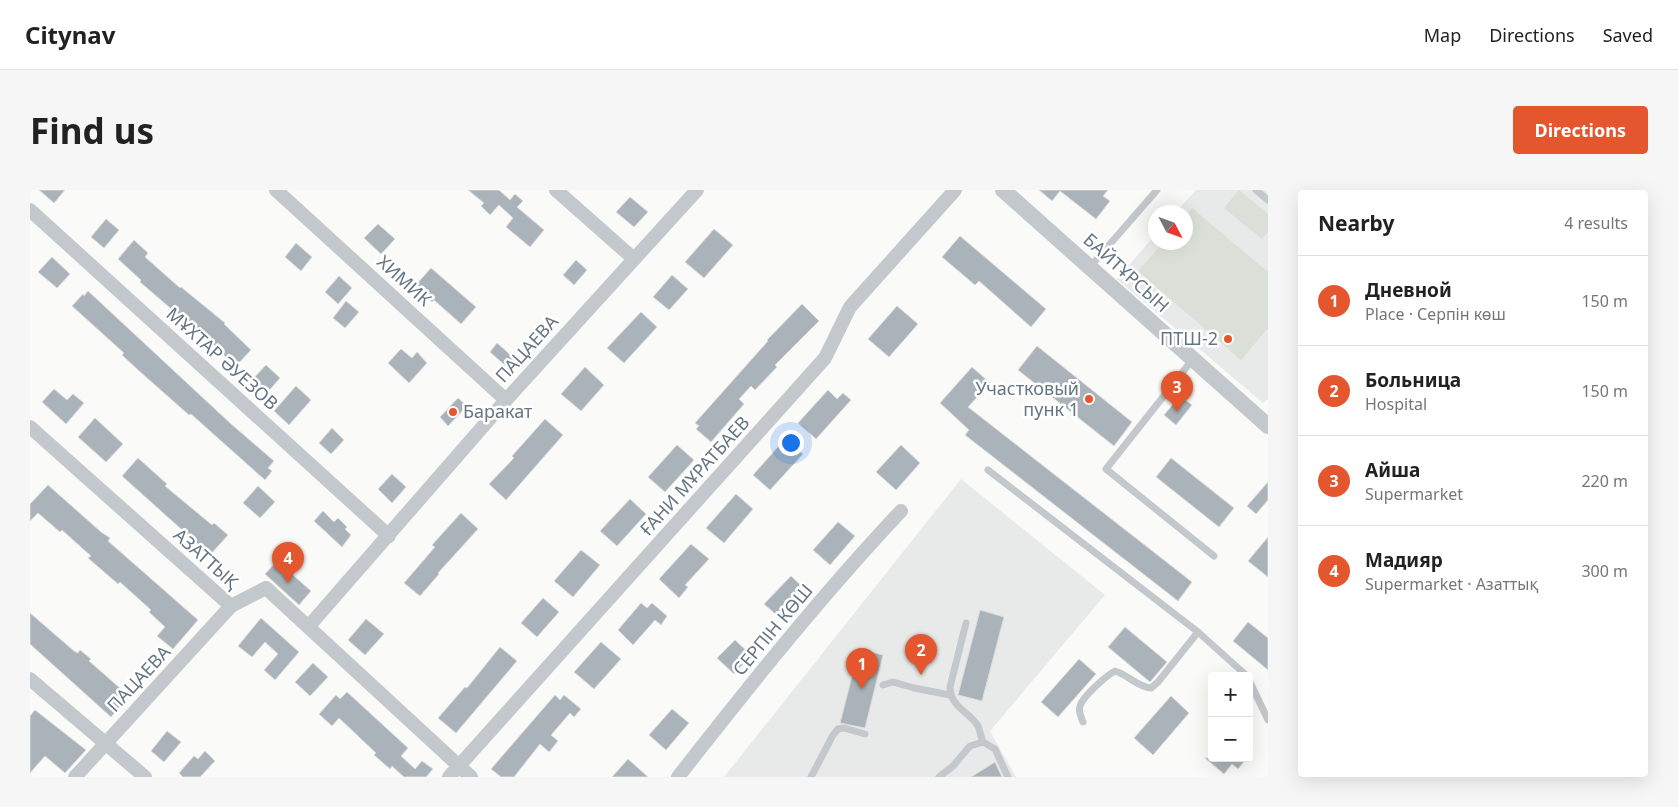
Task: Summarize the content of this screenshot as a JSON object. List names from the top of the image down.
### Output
{
  "streets": {
    "street": [
      "БАЙТҰРСЫН",
      "ХИМИК",
      "ПАЦАЕВА",
      "МҰХТАР ӘУЕЗОВ",
      "ҒАНИ МҰРАТБАЕВ",
      "АЗАТТЫҚ",
      "СЕРПІН КӨШ"
    ]
  },
  "crossings": [
    ["ХИМИК", "ПАЦАЕВА"],
    ["ПАЦАЕВА", "МҰХТАР ӘУЕЗОВ"],
    ["ПАЦАЕВА", "АЗАТТЫҚ"],
    ["ҒАНИ МҰРАТБАЕВ", "АЗАТТЫҚ"]
  ],
  "places": ["ПТШ-2", "Участковый пунк 1", "Баракат"],
  "north": "bottom right",
  "page": {
    "header": "Citynav",
    "nav": ["Map", "Directions", "Saved"],
    "buttons": "Directions",
    "title": "Find us",
    "heading": ["Nearby", "4 results"],
    "list": [
      {
        "mark": "1",
        "name": "Дневной",
        "note": "Place · Серпін көш",
        "value": "150 m"
      },
      {
        "mark": "2",
        "name": "Больница",
        "note": "Hospital",
        "value": "150 m"
      },
      {
        "mark": "3",
        "name": "Айша",
        "note": "Supermarket",
        "value": "220 m"
      },
      {
        "mark": "4",
        "name": "Мадияр",
        "note": "Supermarket · Азаттық",
        "value": "300 m"
      }
    ],
    "pins": [
      "3",
      "4",
      "2",
      "1"
    ],
    "map_buttons": ["+", "−"]
  }
}
